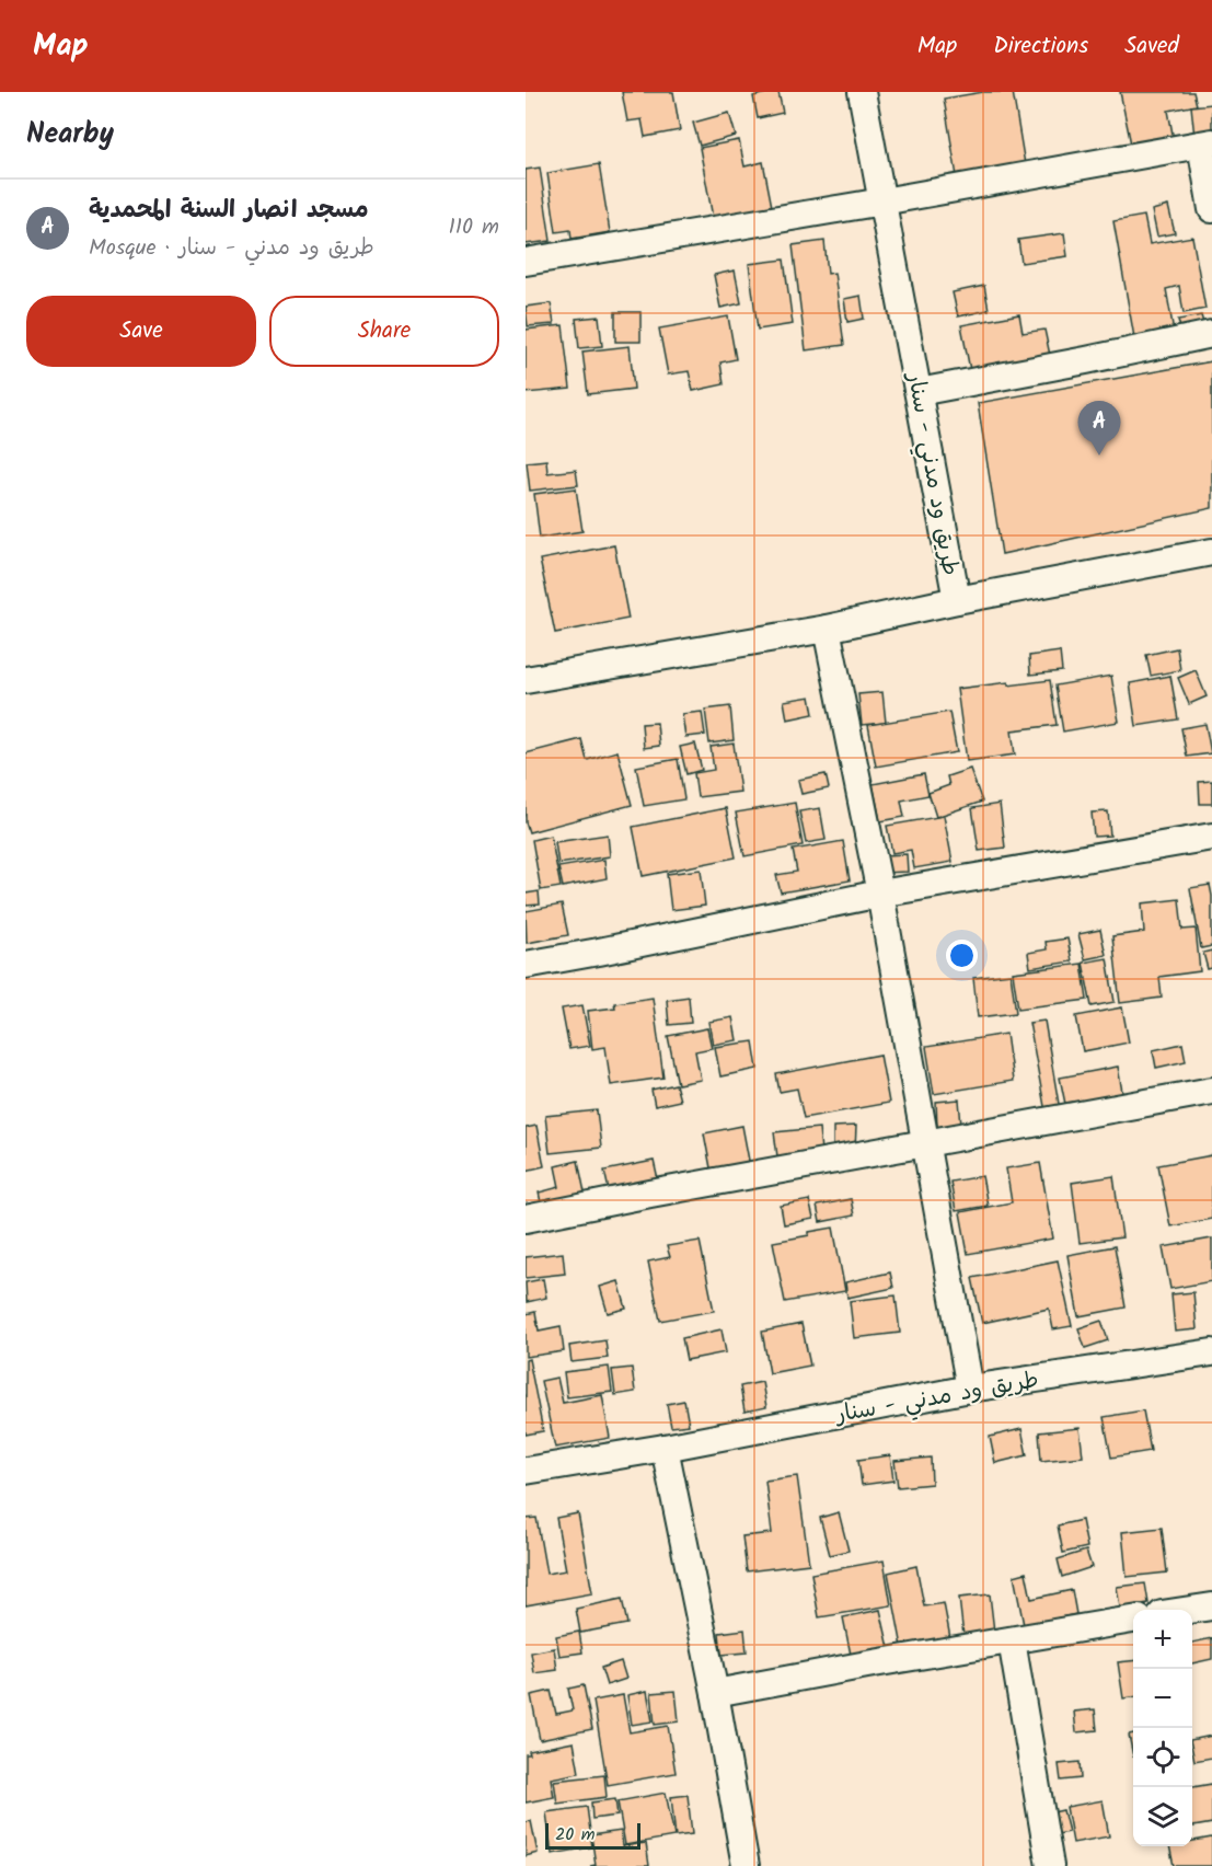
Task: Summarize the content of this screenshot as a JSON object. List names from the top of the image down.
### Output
{
  "streets": {
    "street": ["طريق ود مدني - سنار"]
  },
  "scale_bar": "20 m",
  "page": {
    "header": "Map",
    "nav": ["Map", "Directions", "Saved"],
    "heading": "Nearby",
    "list": [
      {
        "mark": "A",
        "name": "مسجد انصار السنة المحمدية",
        "note": "Mosque · طريق ود مدني - سنار",
        "value": "110 m"
      }
    ],
    "buttons": ["Save", "Share"],
    "pins": "A",
    "map_buttons": ["+", "−"],
    "scale": "20 m"
  }
}
